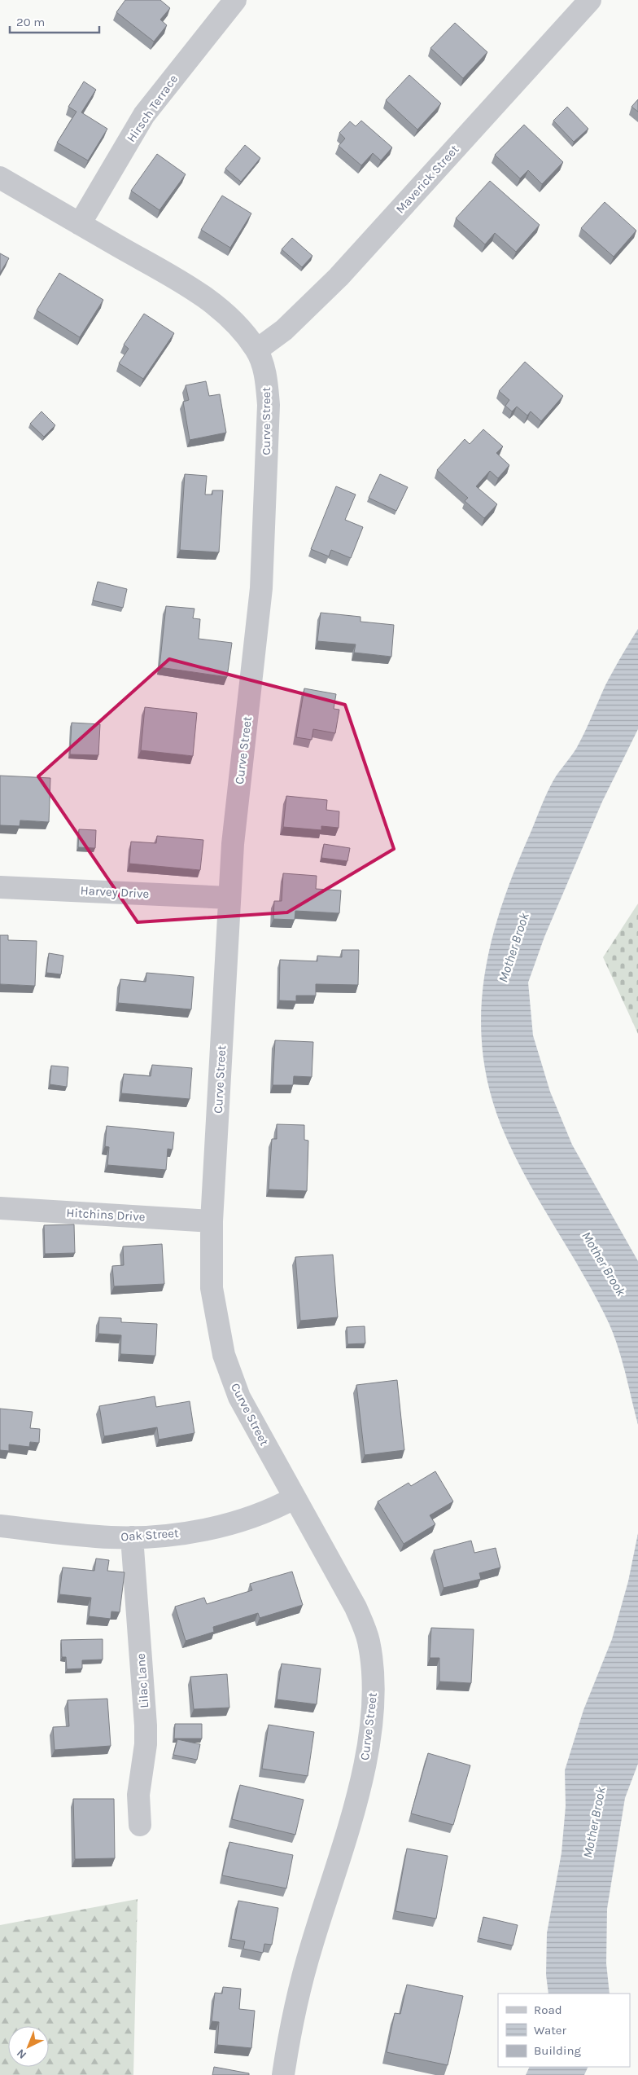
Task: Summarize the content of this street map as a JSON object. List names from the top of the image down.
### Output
{
  "streets": {
    "street": [
      "Hirsch Terrace",
      "Maverick Street",
      "Curve Street",
      "Harvey Drive",
      "Hitchins Drive",
      "Oak Street",
      "Lilac Lane"
    ]
  },
  "crossings": [
    ["Hirsch Terrace", "Curve Street"],
    ["Maverick Street", "Curve Street"],
    ["Curve Street", "Harvey Drive"],
    ["Curve Street", "Hitchins Drive"],
    ["Curve Street", "Oak Street"],
    ["Oak Street", "Lilac Lane"]
  ],
  "water": ["Mother Brook"],
  "legend": ["Road", "Water", "Building"],
  "scale_bar": "20 m",
  "north": "bottom left"
}
